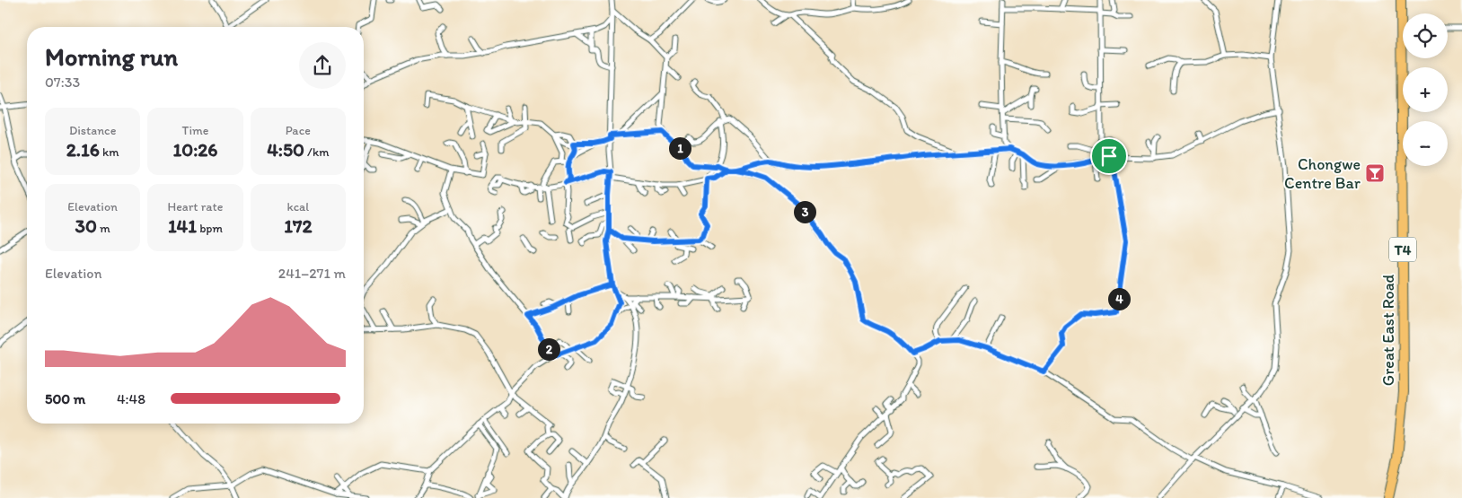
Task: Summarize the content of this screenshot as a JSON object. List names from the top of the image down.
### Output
{
  "streets": {
    "highway": ["T4", "Great East Road"]
  },
  "places": {
    "bar": ["Chongwe Centre Bar"]
  },
  "page": {
    "map_buttons": ["+", "−"],
    "heading": ["Morning run", "07:33"],
    "stats": [
      ["Distance", "2.16 km"],
      ["Time", "10:26"],
      ["Pace", "4:50 /km"],
      ["Elevation", "30 m"],
      ["Heart rate", "141 bpm"],
      ["kcal", "172"]
    ],
    "pins": [
      "1",
      "3",
      "4",
      "2"
    ],
    "chart": ["Elevation", "241–271 m"],
    "list": [
      {
        "name": "500 m",
        "note": "4:48"
      }
    ]
  }
}
